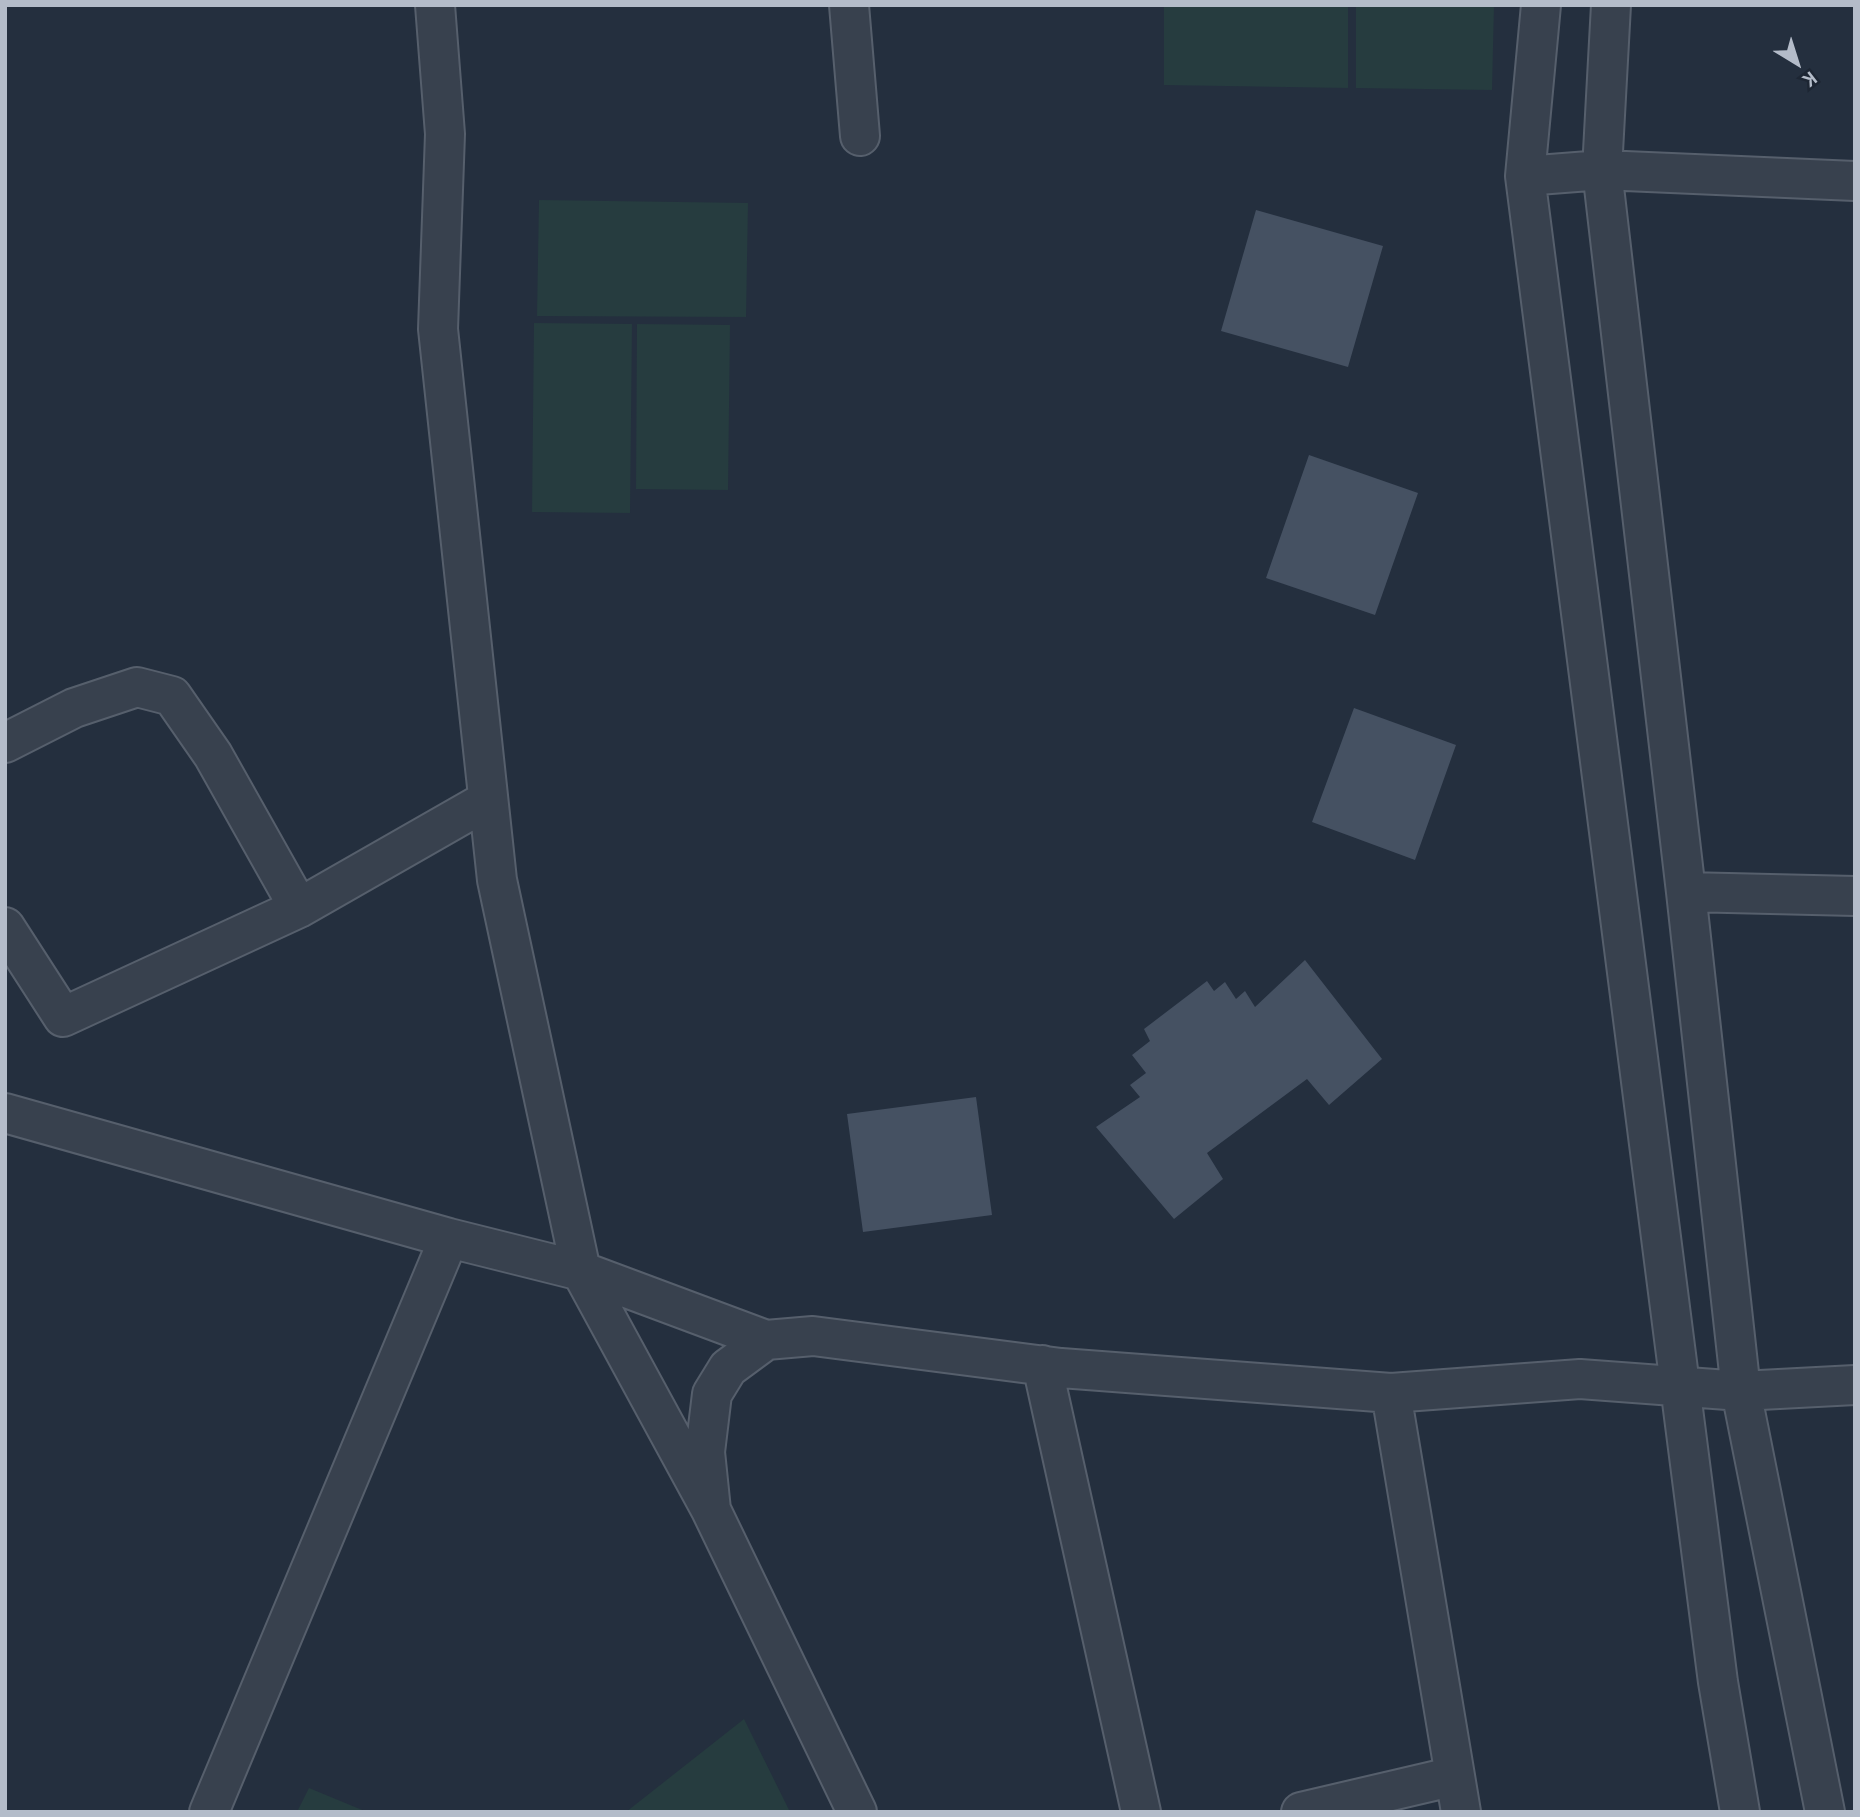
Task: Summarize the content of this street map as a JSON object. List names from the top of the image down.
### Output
{
  "north": "bottom right"
}
